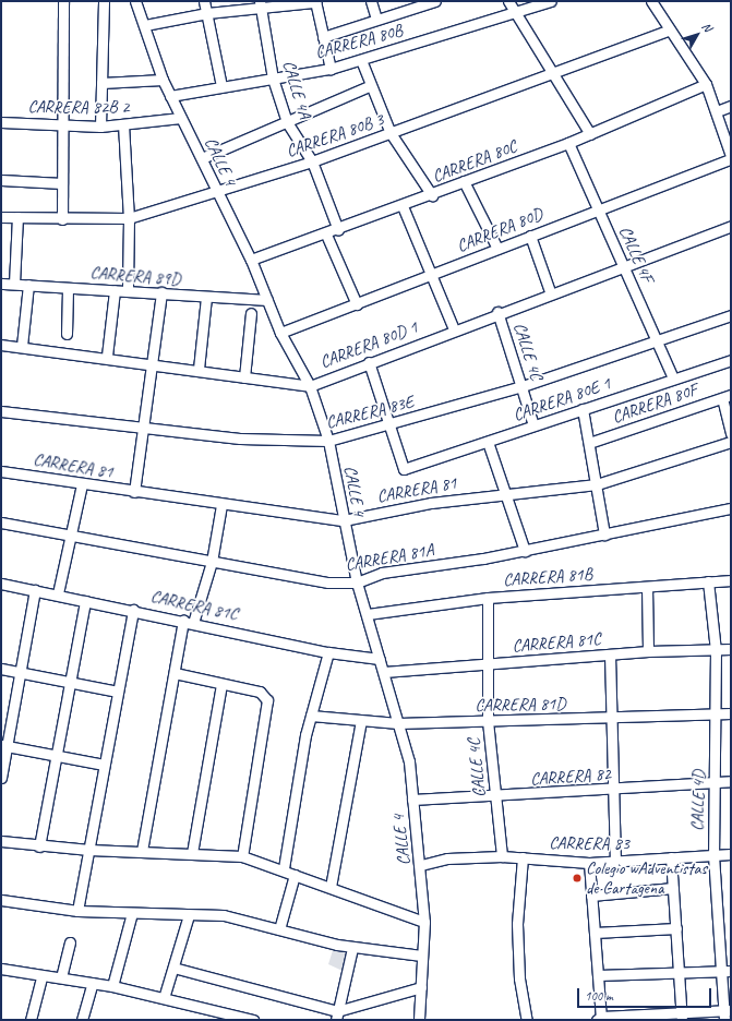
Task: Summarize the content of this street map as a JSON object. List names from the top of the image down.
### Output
{
  "streets": {
    "street": [
      "CARRERA 80B",
      "CALLE 4A",
      "CARRERA 82B 2",
      "CARRERA 80B 3",
      "CALLE 4",
      "CARRERA 80C",
      "CARRERA 80D",
      "CALLE 4F",
      "CARRERA 89D",
      "CARRERA 80D 1",
      "CALLE 4C",
      "CARRERA 80E 1",
      "CARRERA 80F",
      "CARRERA 83E",
      "CARRERA 81",
      "CARRERA 81A",
      "CARRERA 81B",
      "CARRERA 81C",
      "CARRERA 81D",
      "CARRERA 82",
      "CALLE 4D",
      "CARRERA 83"
    ]
  },
  "crossings": [
    ["CARRERA 80B", "CALLE 4A"],
    ["CARRERA 80B", "CALLE 4"],
    ["CALLE 4A", "CARRERA 80B 3"],
    ["CALLE 4A", "CARRERA 80C"],
    ["CARRERA 82B 2", "CALLE 4"],
    ["CARRERA 80B 3", "CALLE 4"],
    ["CALLE 4", "CARRERA 80C"],
    ["CALLE 4", "CARRERA 80D"],
    ["CALLE 4", "CARRERA 89D"],
    ["CALLE 4", "CARRERA 80D 1"],
    ["CALLE 4", "CARRERA 83E"],
    ["CALLE 4", "CARRERA 81"],
    ["CALLE 4", "CARRERA 81A"],
    ["CALLE 4", "CARRERA 81B"],
    ["CALLE 4", "CARRERA 81C"],
    ["CALLE 4", "CARRERA 81D"],
    ["CALLE 4", "CARRERA 82"],
    ["CALLE 4", "CARRERA 83"],
    ["CARRERA 80C", "CALLE 4F"],
    ["CARRERA 80D", "CALLE 4F"],
    ["CALLE 4F", "CARRERA 80D 1"],
    ["CALLE 4F", "CARRERA 80E 1"],
    ["CALLE 4F", "CARRERA 83E"],
    ["CARRERA 80D 1", "CALLE 4C"],
    ["CALLE 4C", "CARRERA 80E 1"],
    ["CALLE 4C", "CARRERA 83E"],
    ["CALLE 4C", "CARRERA 81B"],
    ["CALLE 4C", "CARRERA 81C"],
    ["CALLE 4C", "CARRERA 81D"],
    ["CALLE 4C", "CARRERA 82"],
    ["CALLE 4C", "CARRERA 83"],
    ["CARRERA 80E 1", "CARRERA 83E"],
    ["CARRERA 81B", "CALLE 4D"],
    ["CARRERA 81C", "CALLE 4D"],
    ["CARRERA 81D", "CALLE 4D"],
    ["CARRERA 82", "CALLE 4D"],
    ["CALLE 4D", "CARRERA 83"]
  ],
  "places": ["Colegio wAdventistas de Cartagena"],
  "scale_bar": "100 m",
  "north": "top right"
}
